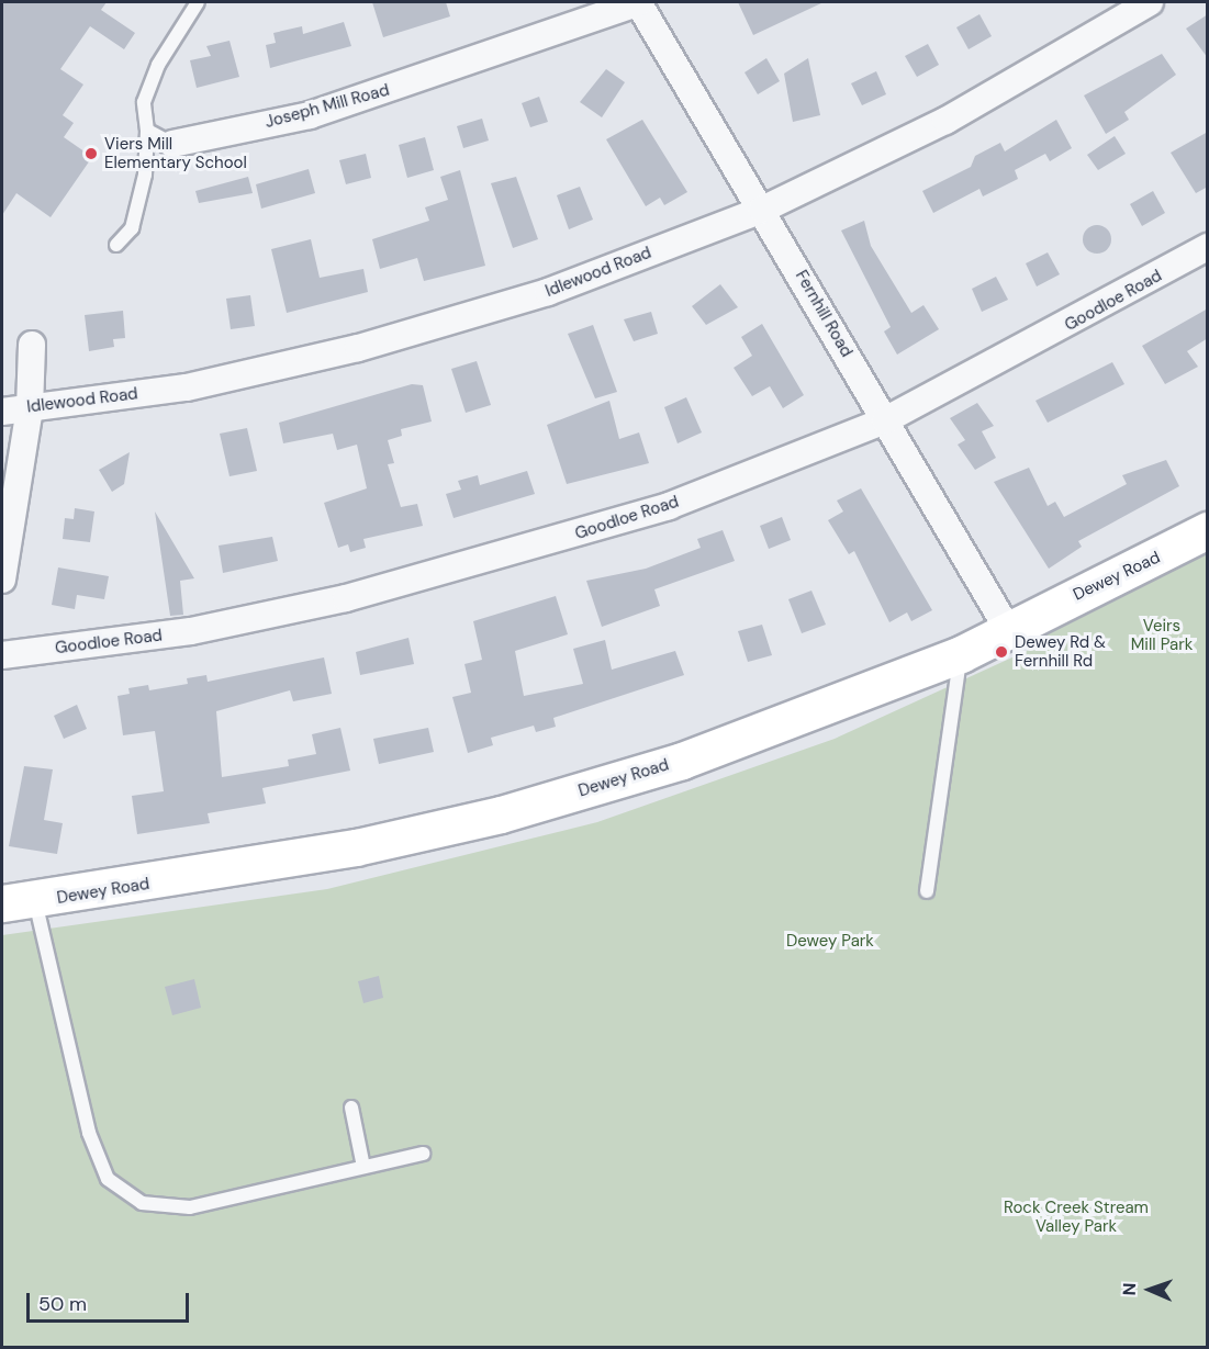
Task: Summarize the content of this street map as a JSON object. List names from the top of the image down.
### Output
{
  "streets": {
    "street": [
      "Joseph Mill Road",
      "Idlewood Road",
      "Goodloe Road",
      "Fernhill Road",
      "Dewey Road"
    ]
  },
  "crossings": [
    ["Joseph Mill Road", "Fernhill Road"],
    ["Idlewood Road", "Fernhill Road"],
    ["Goodloe Road", "Fernhill Road"],
    ["Fernhill Road", "Dewey Road"]
  ],
  "parks": ["Veirs Mill Park", "Dewey Park", "Rock Creek Stream Valley Park"],
  "places": ["Viers Mill Elementary School", "Dewey Rd & Fernhill Rd"],
  "scale_bar": "50 m",
  "north": "left"
}
